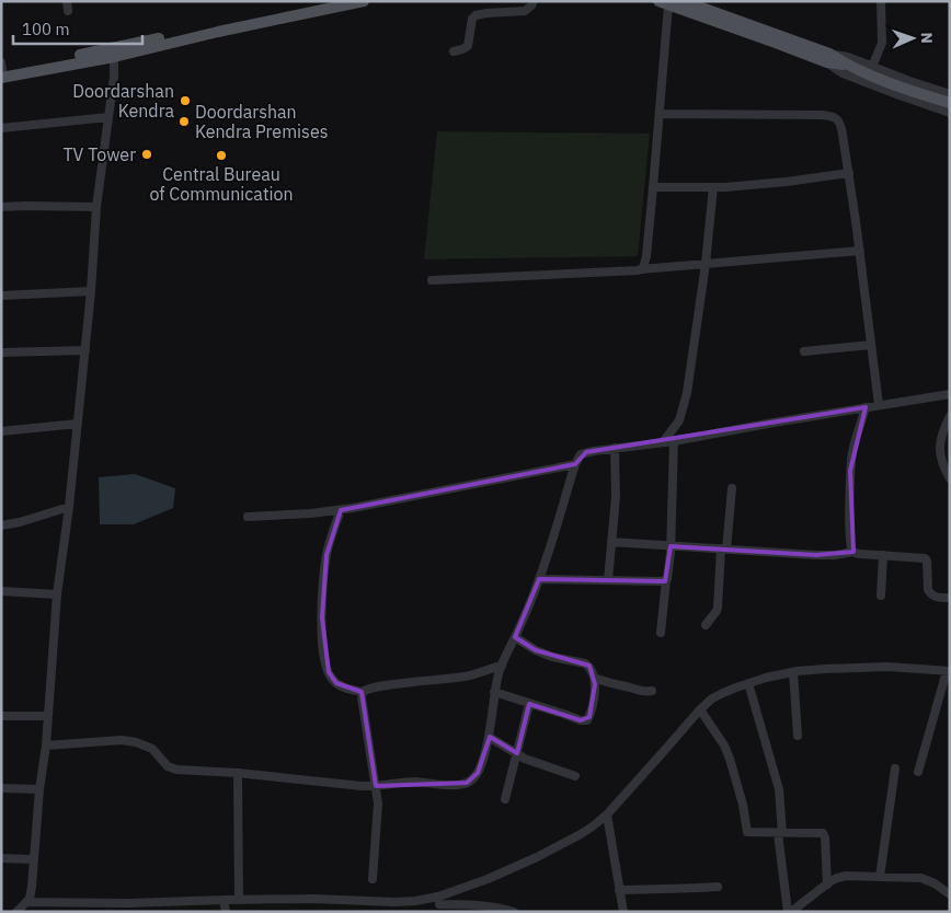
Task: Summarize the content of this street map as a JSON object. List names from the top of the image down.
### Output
{
  "places": [
    "Doordarshan Kendra",
    "Doordarshan Kendra Premises",
    "TV Tower",
    "Central Bureau of Communication"
  ],
  "scale_bar": "100 m",
  "north": "right"
}
